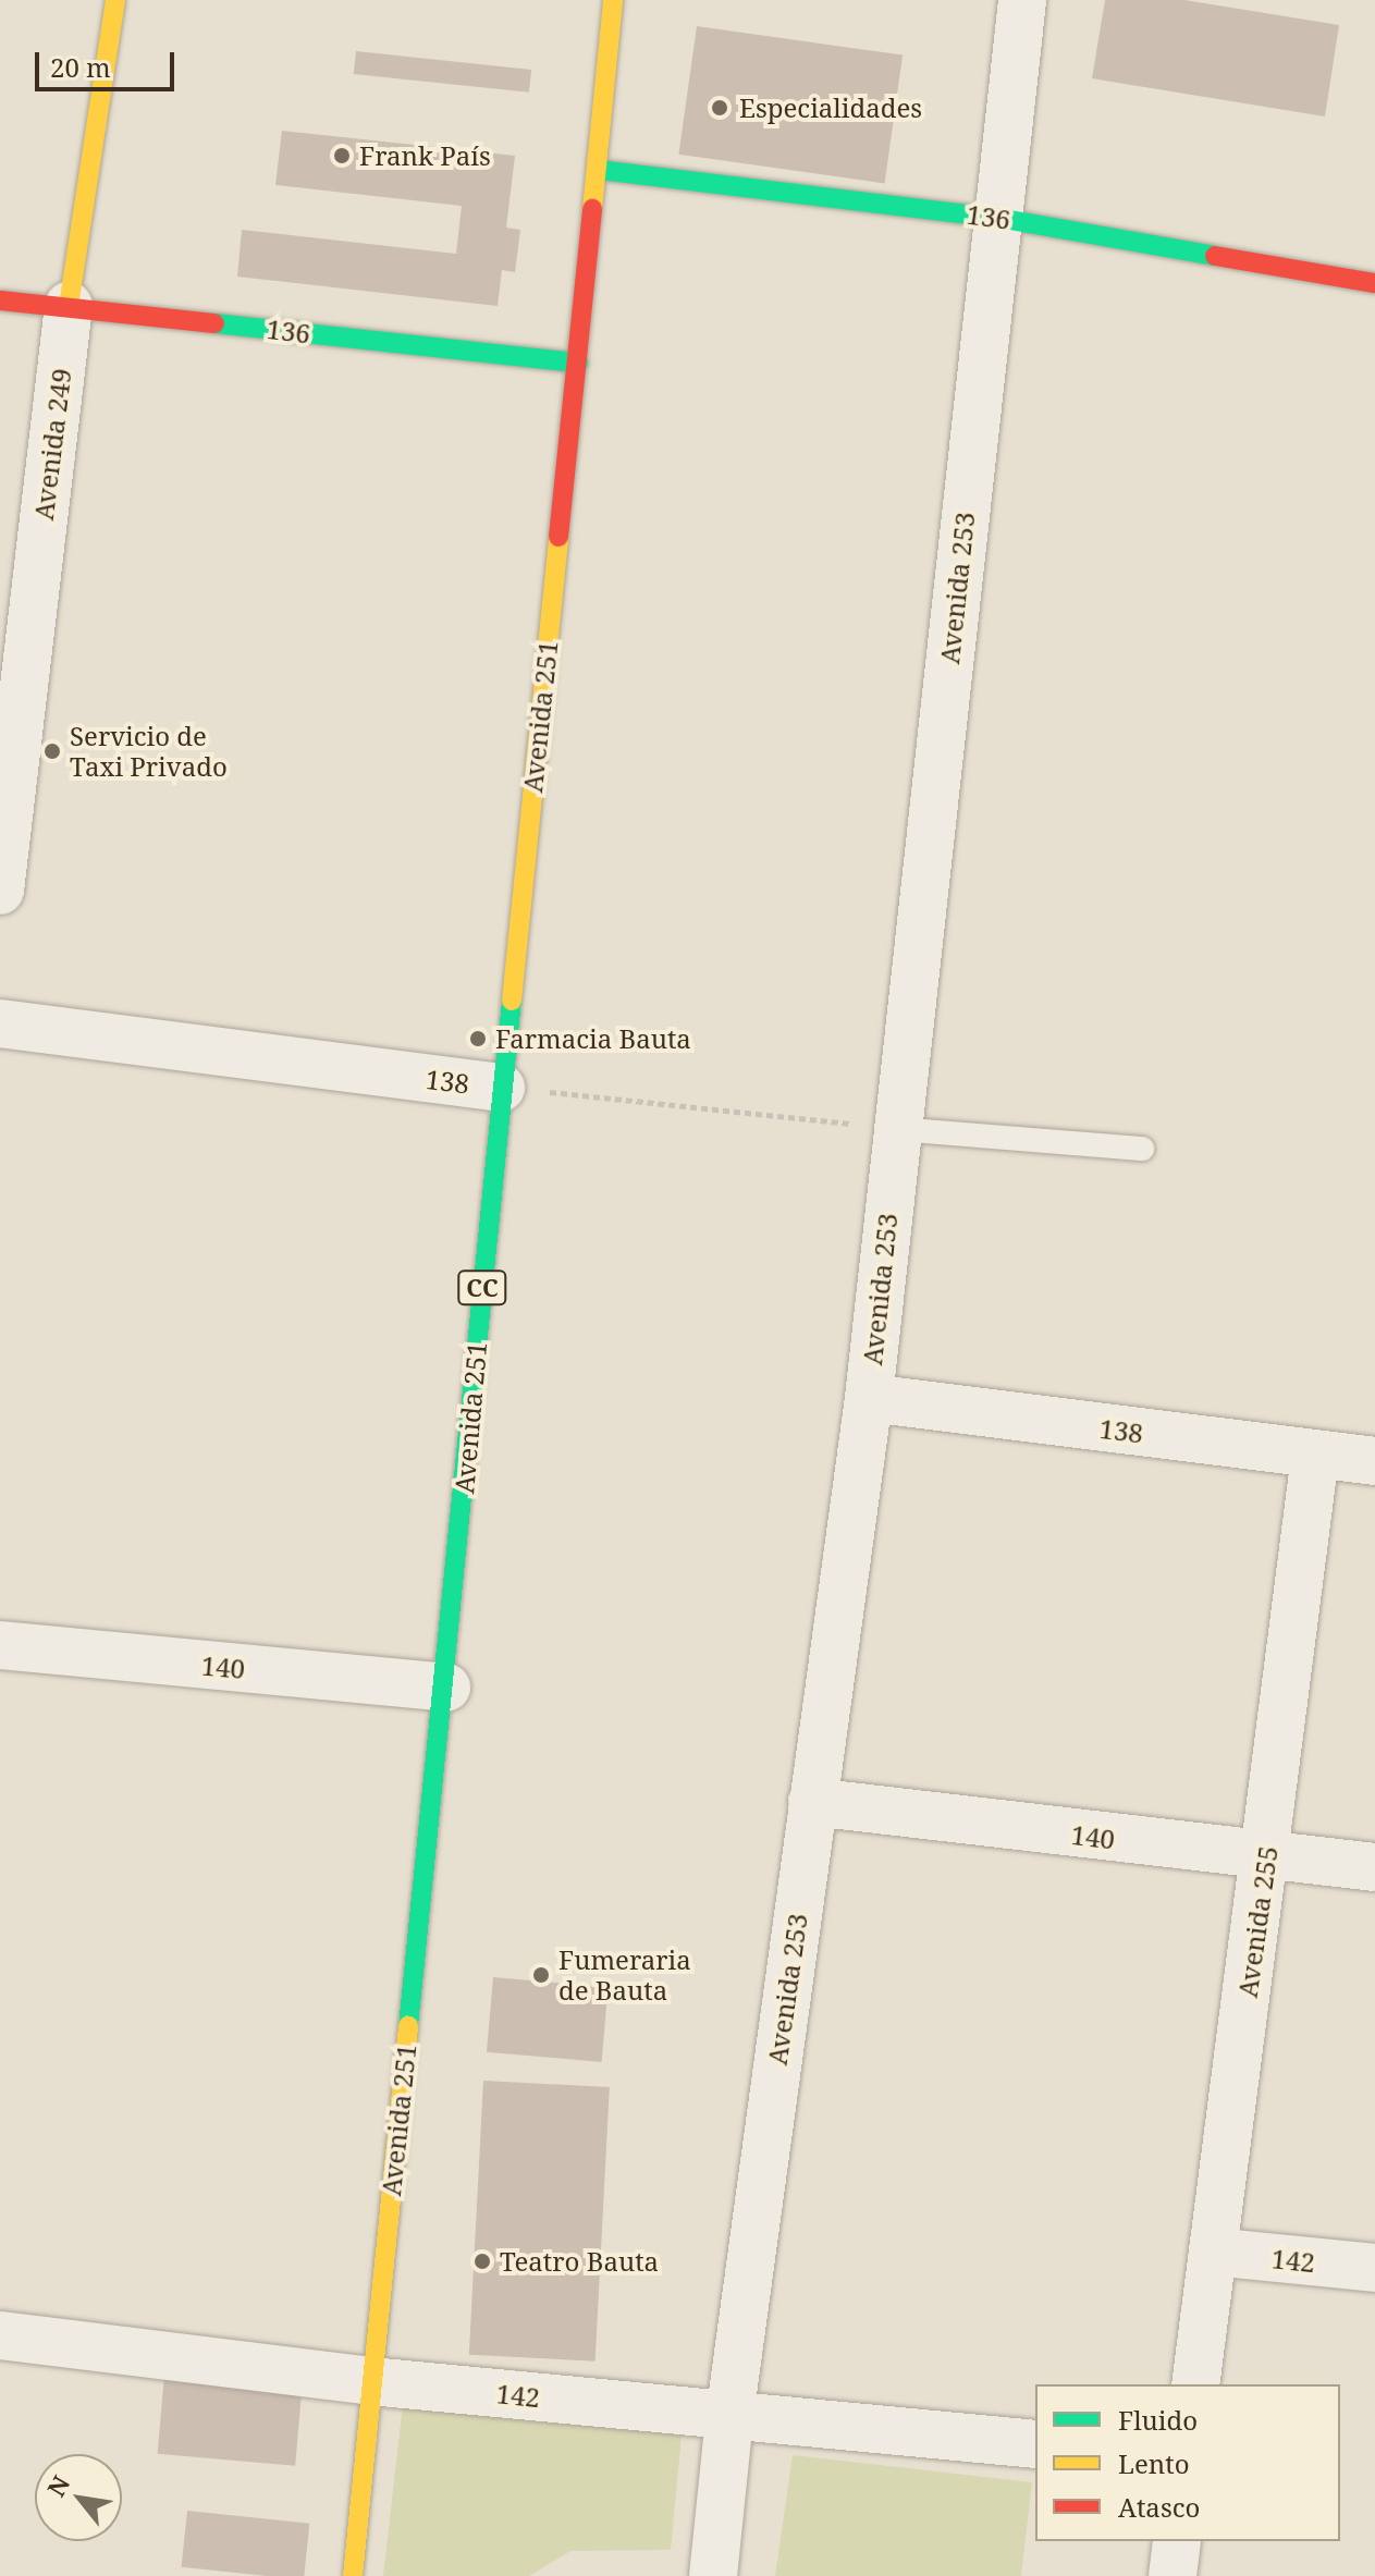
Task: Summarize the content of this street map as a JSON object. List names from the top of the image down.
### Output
{
  "streets": {
    "main road": [
      "136",
      "Avenida 249",
      "Avenida 251",
      "CC"
    ],
    "street": [
      "Avenida 253",
      "138",
      "140",
      "Avenida 255",
      "142"
    ]
  },
  "crossings": [
    ["136", "Avenida 249"],
    ["136", "Avenida 253"],
    ["136", "Avenida 251"],
    ["Avenida 253", "138"],
    ["Avenida 253", "140"],
    ["Avenida 253", "142"],
    ["Avenida 251", "138"],
    ["Avenida 251", "140"],
    ["Avenida 251", "142"],
    ["138", "Avenida 255"],
    ["140", "Avenida 255"],
    ["Avenida 255", "142"]
  ],
  "places": [
    "Especialidades",
    "Frank País",
    "Servicio de Taxi Privado",
    "Farmacia Bauta",
    "Fumeraria de Bauta",
    "Teatro Bauta"
  ],
  "legend": ["Fluido", "Lento", "Atasco"],
  "scale_bar": "20 m",
  "north": "top left"
}
